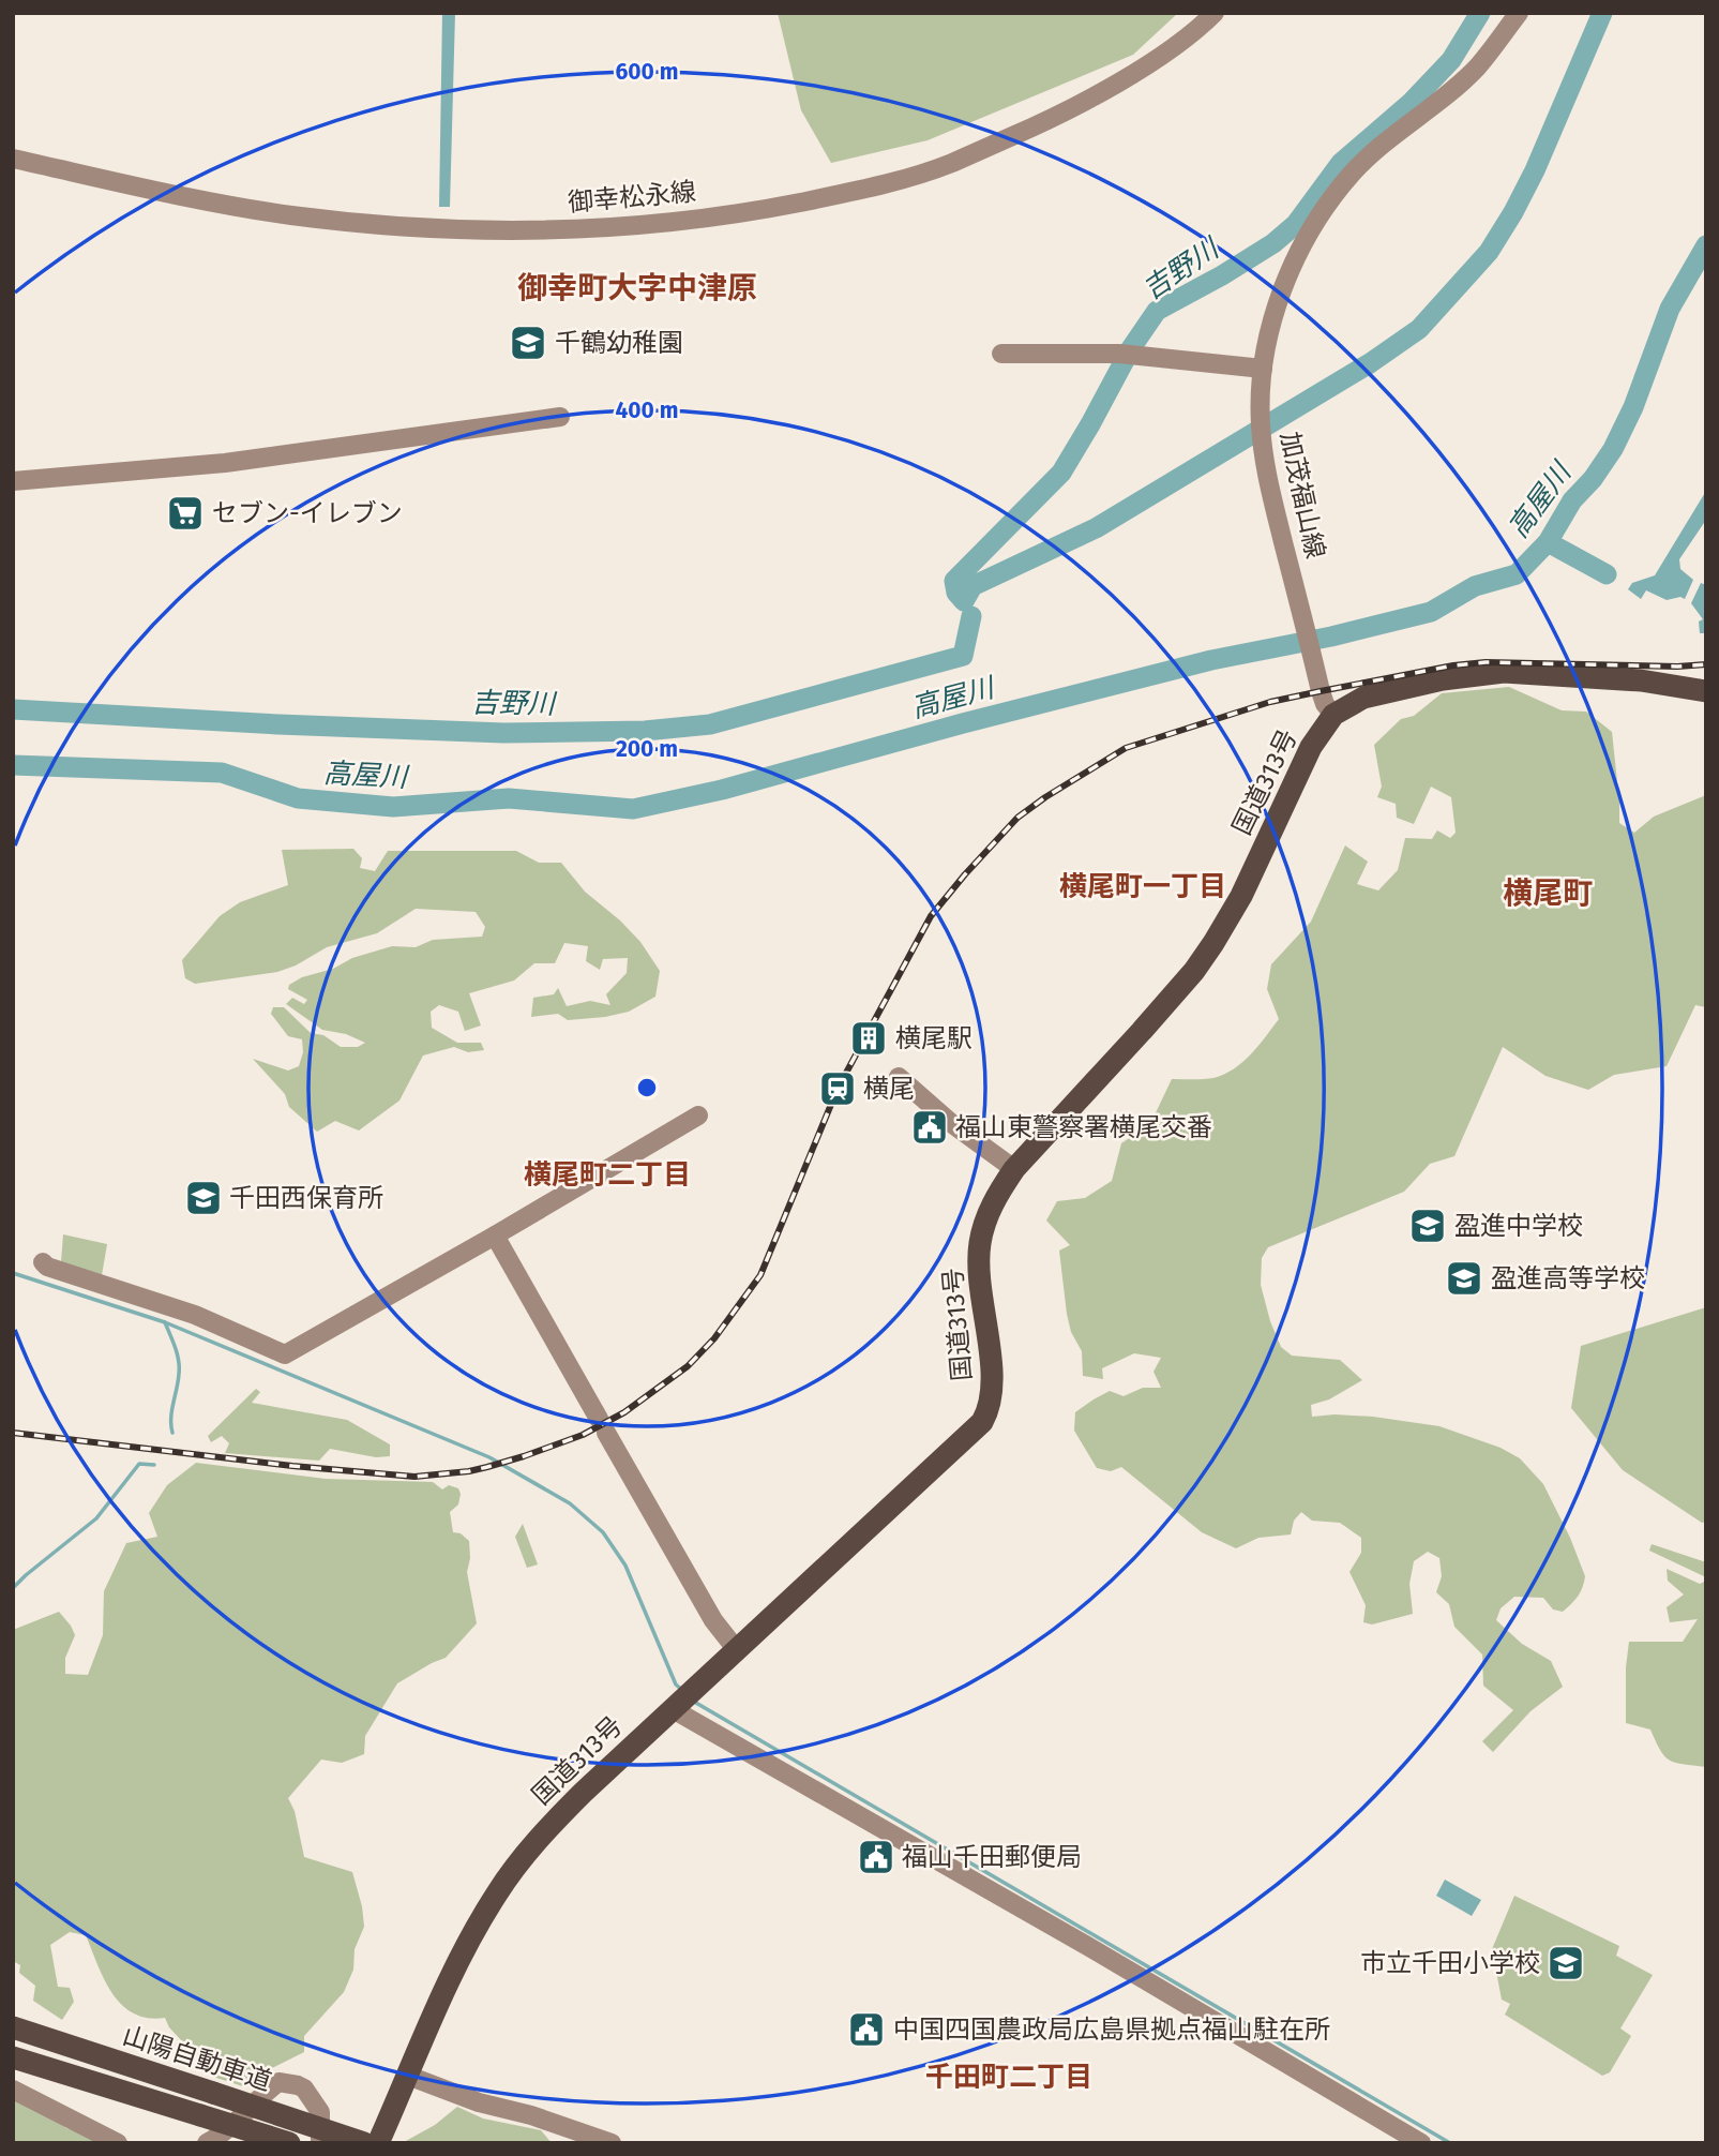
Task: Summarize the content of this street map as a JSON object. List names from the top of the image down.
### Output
{
  "streets": {
    "highway": ["国道313号", "山陽自動車道"],
    "street": ["御幸松永線", "加茂福山線"]
  },
  "crossings": [
    ["加茂福山線", "国道313号"]
  ],
  "districts": [
    "御幸町大字中津原",
    "横尾町一丁目",
    "横尾町",
    "横尾町二丁目",
    "千田町二丁目"
  ],
  "water": ["吉野川", "高屋川"],
  "places": {
    "school or university": [
      "千鶴幼稚園",
      "千田西保育所",
      "盈進中学校",
      "盈進高等学校",
      "市立千田小学校"
    ],
    "supermarket": ["セブン-イレブン"],
    "building": ["横尾駅"],
    "station": ["横尾"],
    "public building": ["福山東警察署横尾交番", "福山千田郵便局", "中国四国農政局広島県拠点福山駐在所"]
  },
  "rings": ["600 m", "400 m", "200 m"]
}
